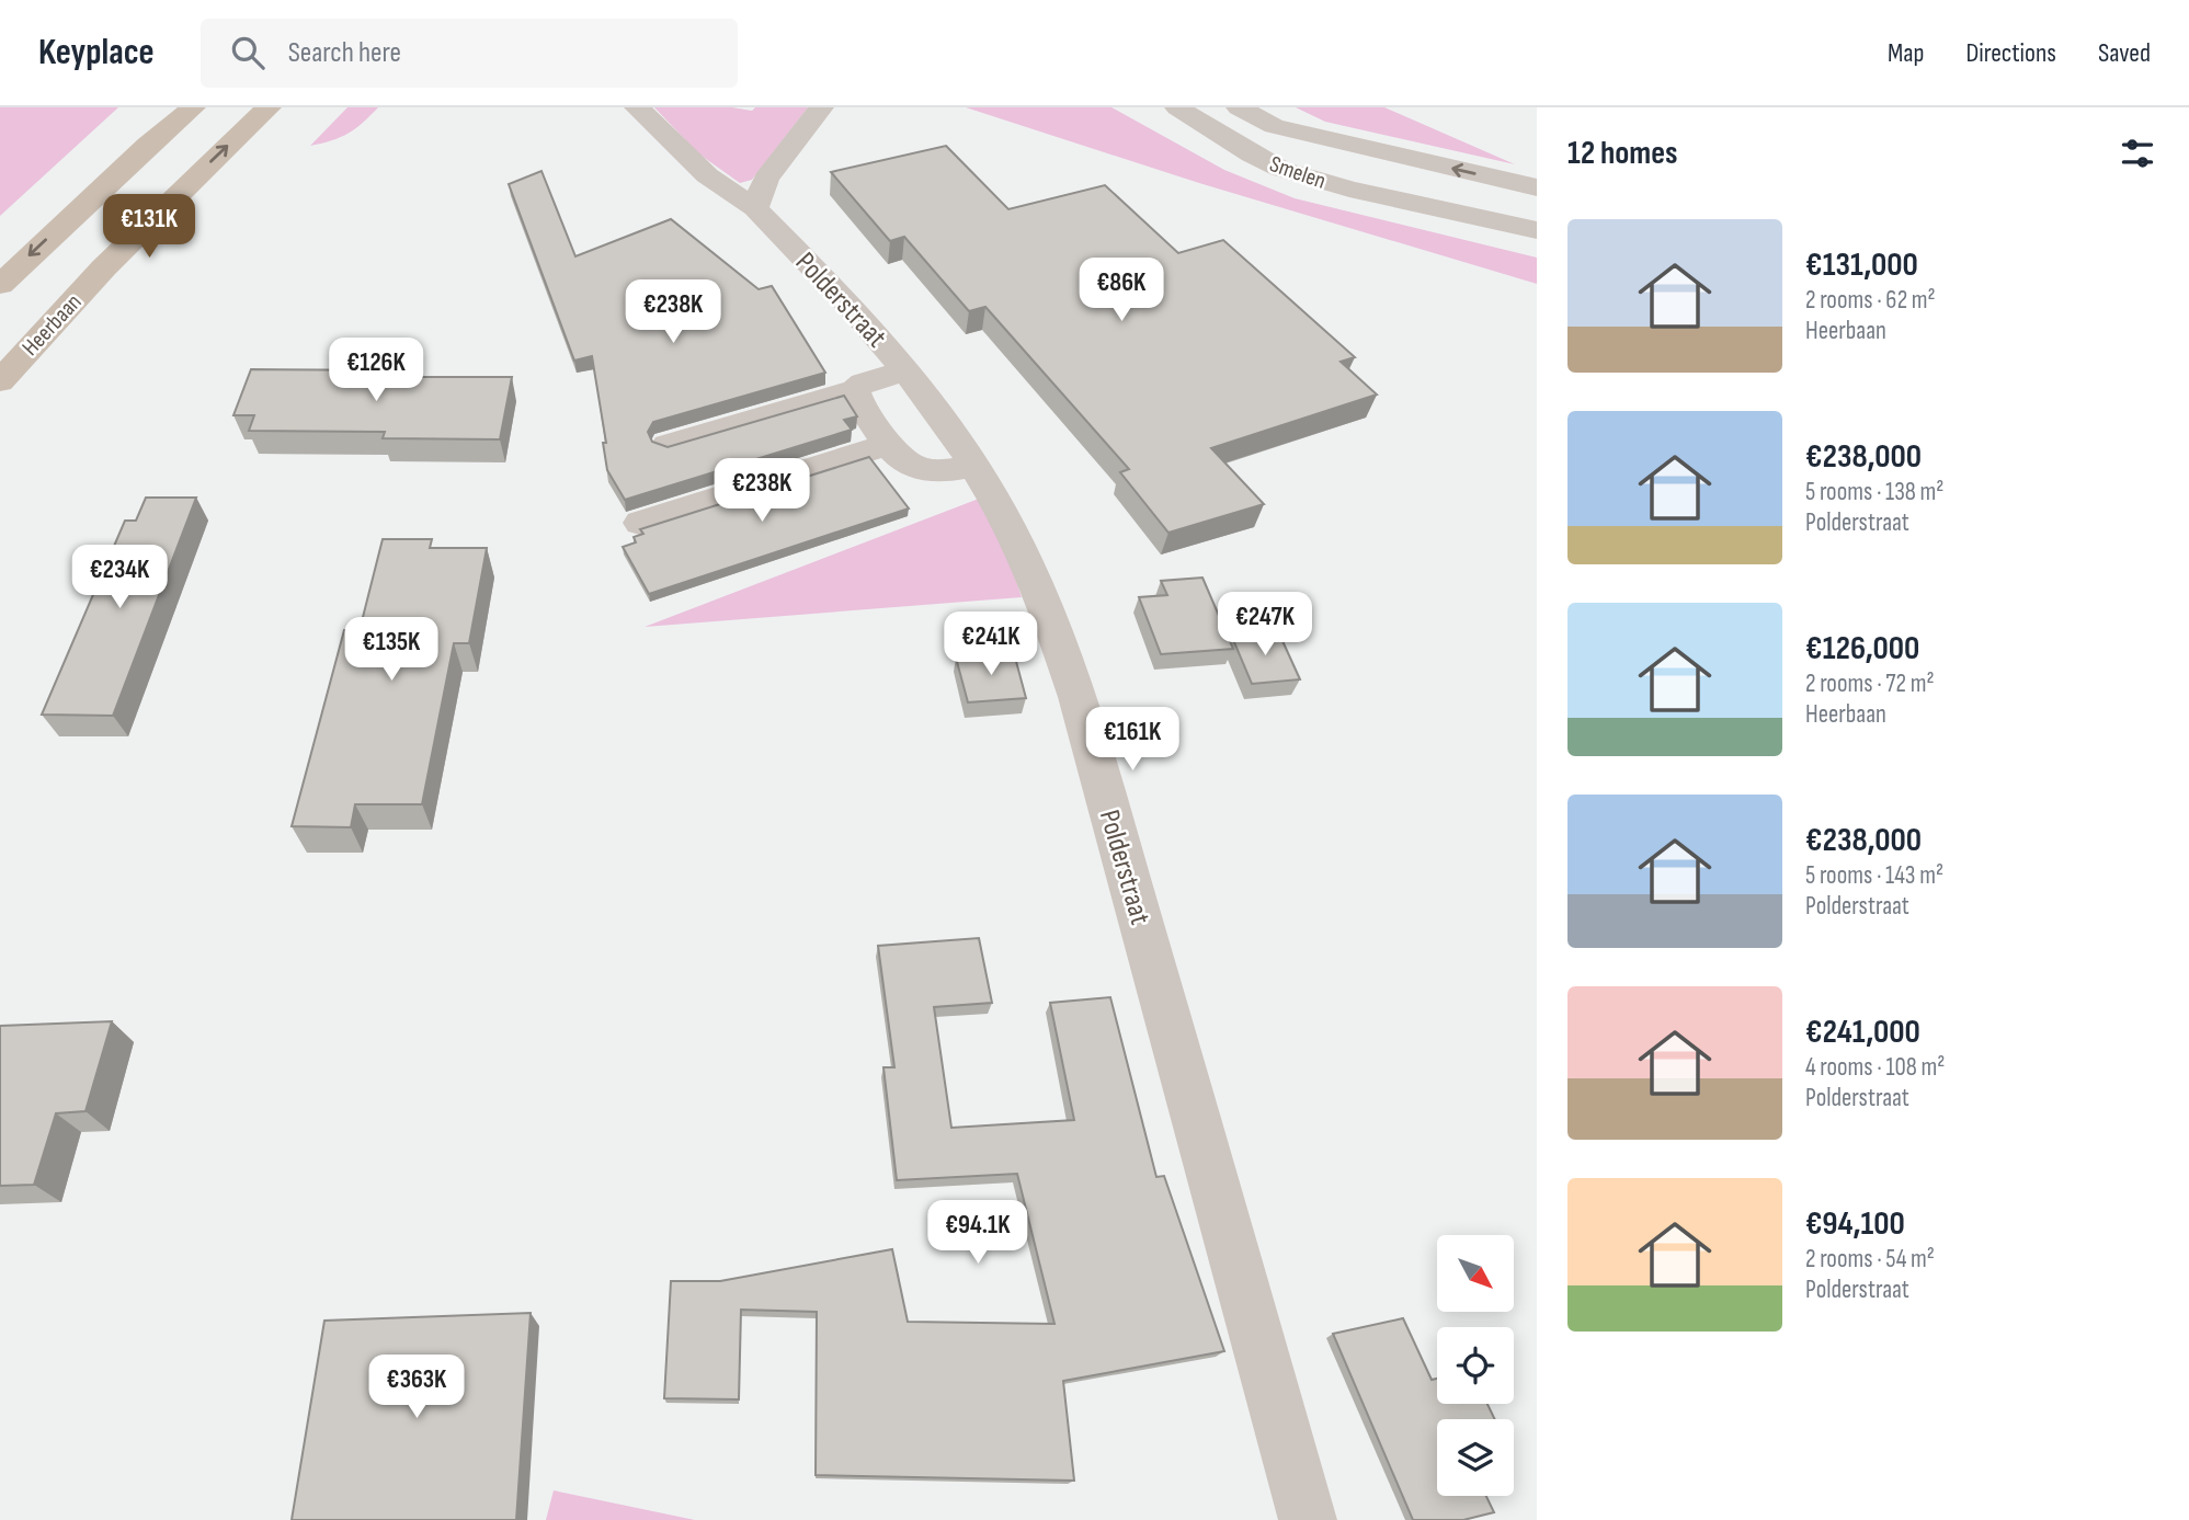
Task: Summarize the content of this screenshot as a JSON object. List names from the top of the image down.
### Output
{
  "streets": {
    "main road": ["Heerbaan"],
    "street": ["Smelen", "Polderstraat"]
  },
  "north": "bottom right",
  "page": {
    "header": "Keyplace",
    "search": "Search here",
    "nav": ["Map", "Directions", "Saved"],
    "heading": "12 homes",
    "price": [
      "€131K",
      "€86K",
      "€238K",
      "€126K",
      "€238K",
      "€234K",
      "€247K",
      "€241K",
      "€135K",
      "€161K",
      "€94.1K",
      "€363K"
    ],
    "list": [
      {
        "name": "€131,000",
        "note": "2 rooms · 62 m² · Heerbaan"
      },
      {
        "name": "€238,000",
        "note": "5 rooms · 138 m² · Polderstraat"
      },
      {
        "name": "€126,000",
        "note": "2 rooms · 72 m² · Heerbaan"
      },
      {
        "name": "€238,000",
        "note": "5 rooms · 143 m² · Polderstraat"
      },
      {
        "name": "€241,000",
        "note": "4 rooms · 108 m² · Polderstraat"
      },
      {
        "name": "€94,100",
        "note": "2 rooms · 54 m² · Polderstraat"
      }
    ]
  }
}
